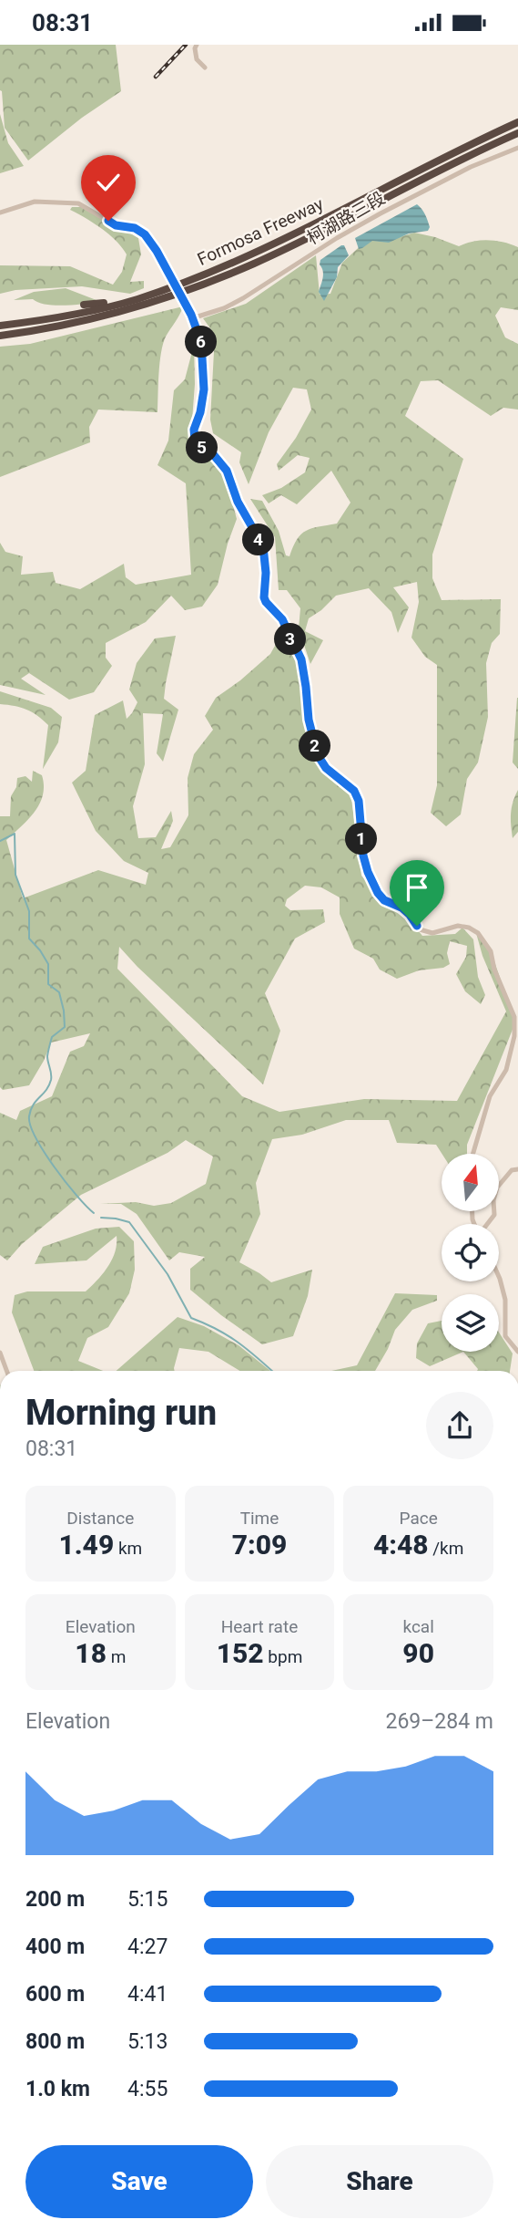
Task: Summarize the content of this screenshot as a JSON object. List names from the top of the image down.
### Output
{
  "streets": {
    "highway": ["Formosa Freeway"],
    "street": ["柯湖路三段"]
  },
  "north": "top",
  "page": {
    "status": "08:31",
    "pins": [
      "6",
      "5",
      "4",
      "3",
      "2",
      "1"
    ],
    "heading": ["Morning run", "08:31"],
    "stats": [
      ["Distance", "1.49 km"],
      ["Time", "7:09"],
      ["Pace", "4:48 /km"],
      ["Elevation", "18 m"],
      ["Heart rate", "152 bpm"],
      ["kcal", "90"]
    ],
    "chart": ["Elevation", "269–284 m"],
    "list": [
      {
        "name": "200 m",
        "note": "5:15"
      },
      {
        "name": "400 m",
        "note": "4:27"
      },
      {
        "name": "600 m",
        "note": "4:41"
      },
      {
        "name": "800 m",
        "note": "5:13"
      },
      {
        "name": "1.0 km",
        "note": "4:55"
      }
    ],
    "buttons": ["Save", "Share"]
  }
}
